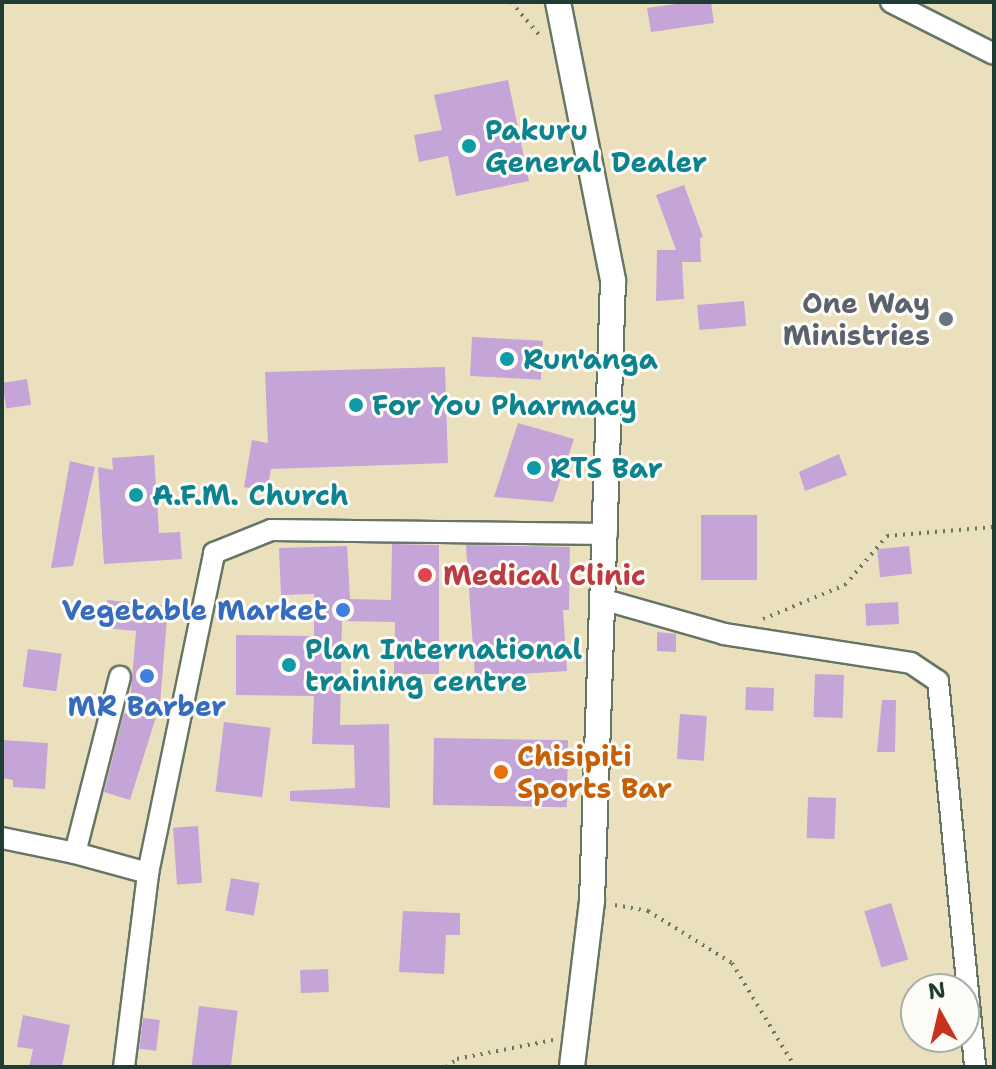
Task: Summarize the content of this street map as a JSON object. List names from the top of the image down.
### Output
{
  "places": [
    "Pakuru General Dealer",
    "One Way Ministries",
    "Run'anga",
    "For You Pharmacy",
    "RTS Bar",
    "A.F.M. Church",
    "Medical Clinic",
    "Vegetable Market",
    "Plan International training centre",
    "MR Barber",
    "Chisipiti Sports Bar"
  ],
  "north": "top"
}
